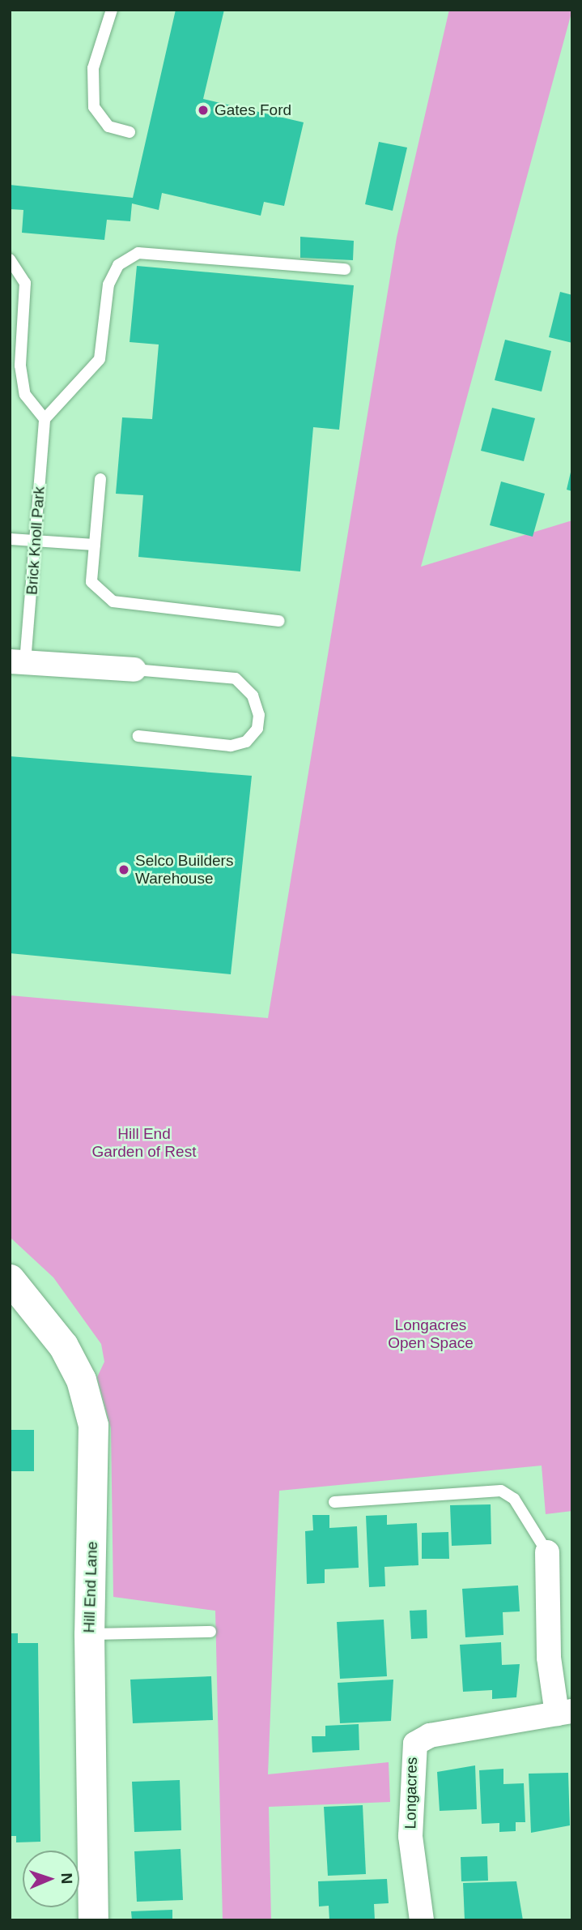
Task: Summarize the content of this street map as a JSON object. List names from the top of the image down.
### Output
{
  "streets": {
    "street": ["Brick Knoll Park", "Hill End Lane", "Longacres"]
  },
  "parks": ["Hill End Garden of Rest", "Longacres Open Space"],
  "places": ["Gates Ford", "Selco Builders Warehouse"],
  "north": "right"
}
